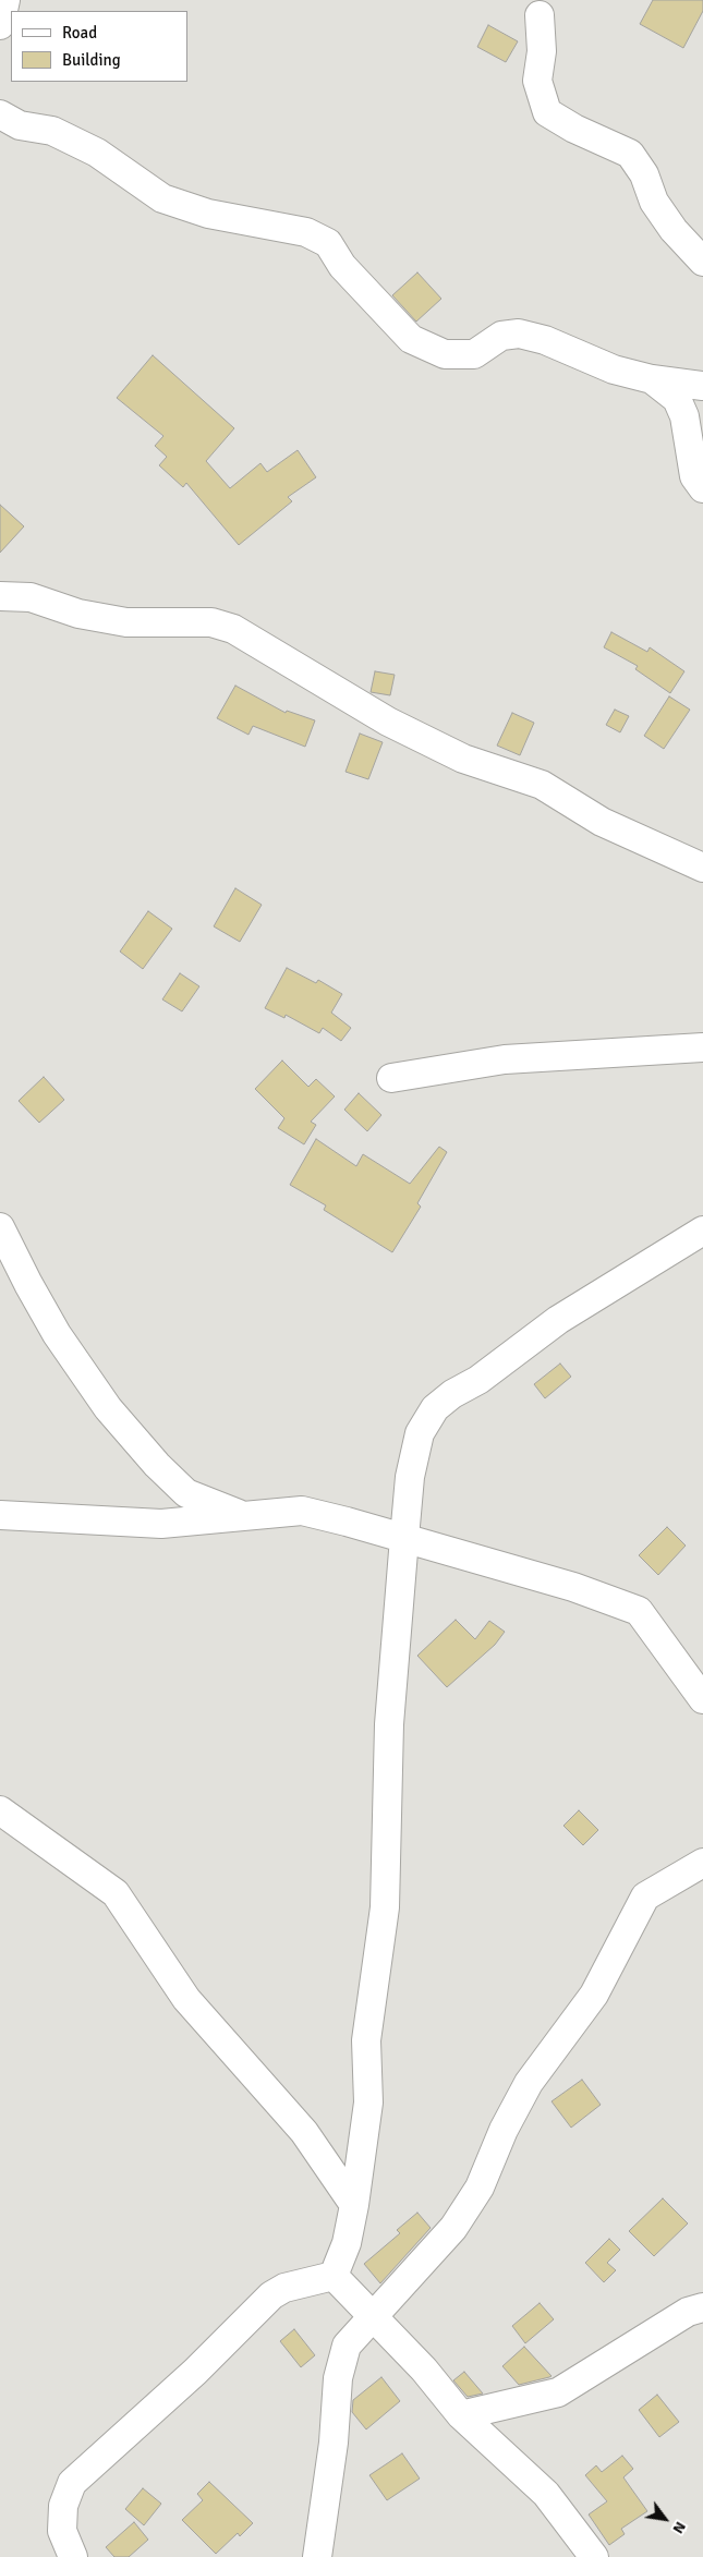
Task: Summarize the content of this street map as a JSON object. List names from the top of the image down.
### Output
{
  "legend": ["Road", "Building"],
  "north": "bottom right"
}
